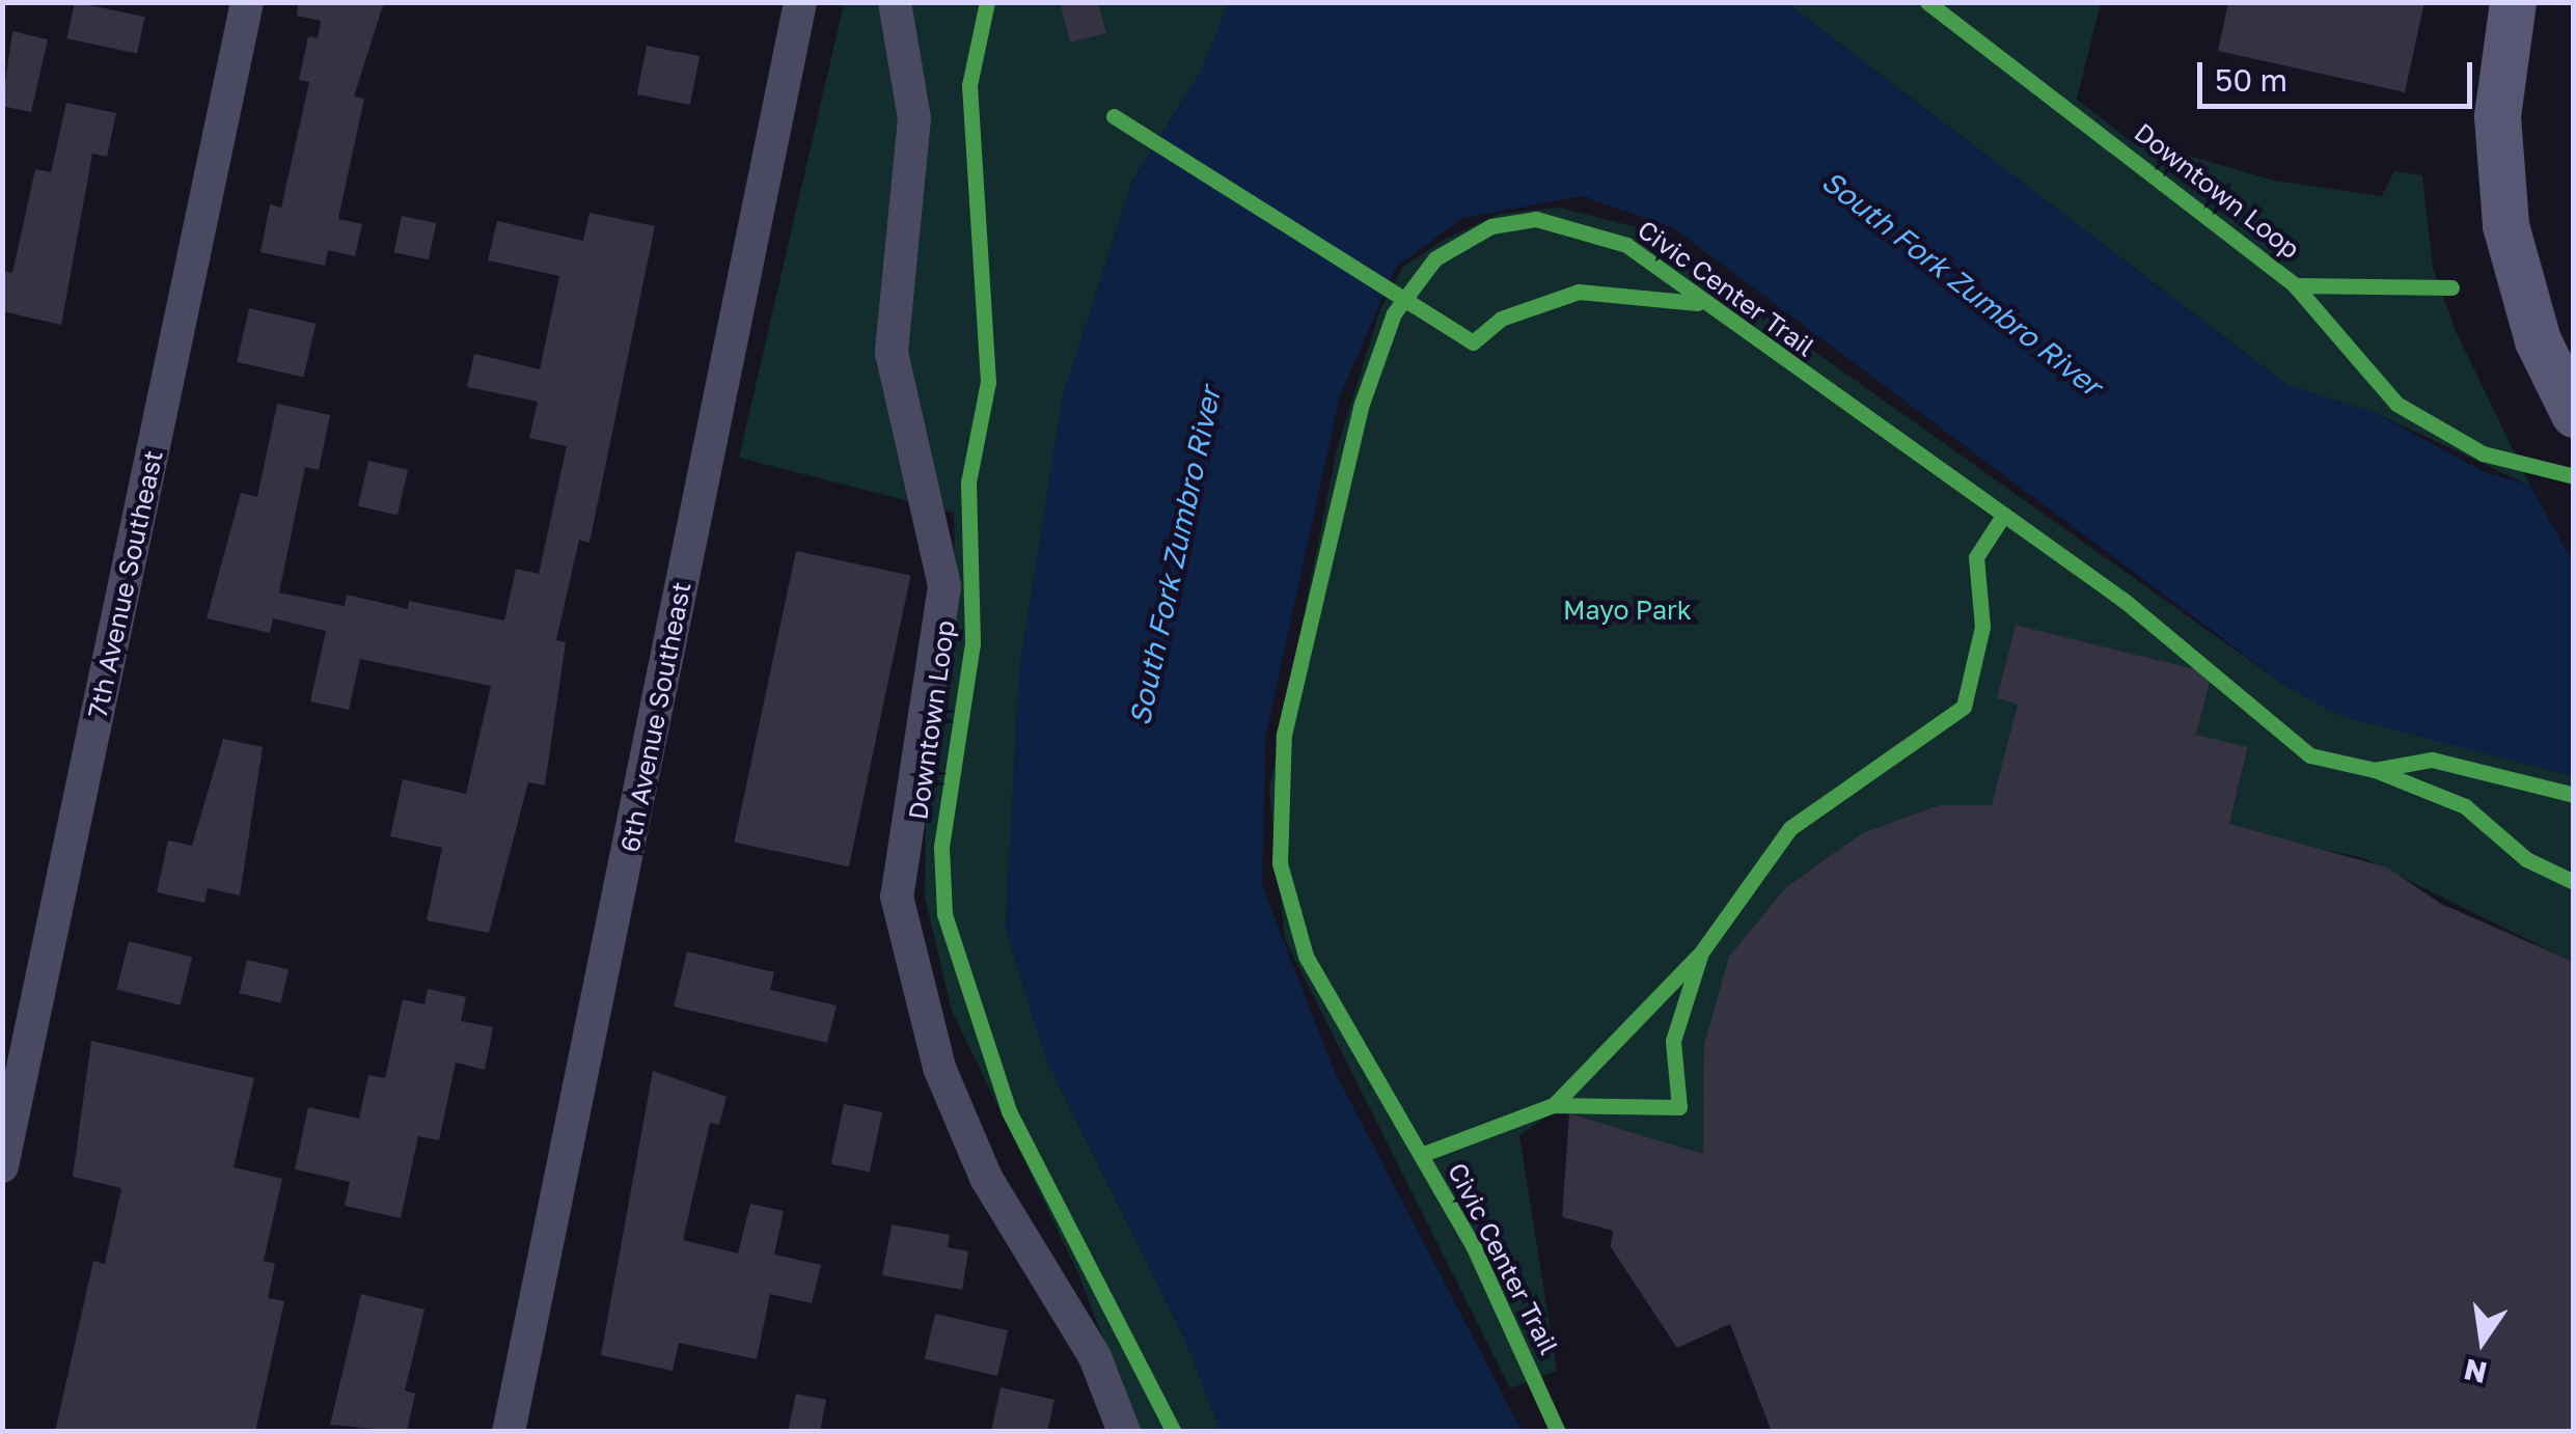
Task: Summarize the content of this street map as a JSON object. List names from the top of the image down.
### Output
{
  "streets": {
    "street": ["7th Avenue Southeast", "6th Avenue Southeast"],
    "cycle path": ["Downtown Loop", "Civic Center Trail"]
  },
  "water": ["South Fork Zumbro River"],
  "parks": ["Mayo Park"],
  "scale_bar": "50 m",
  "north": "bottom"
}
